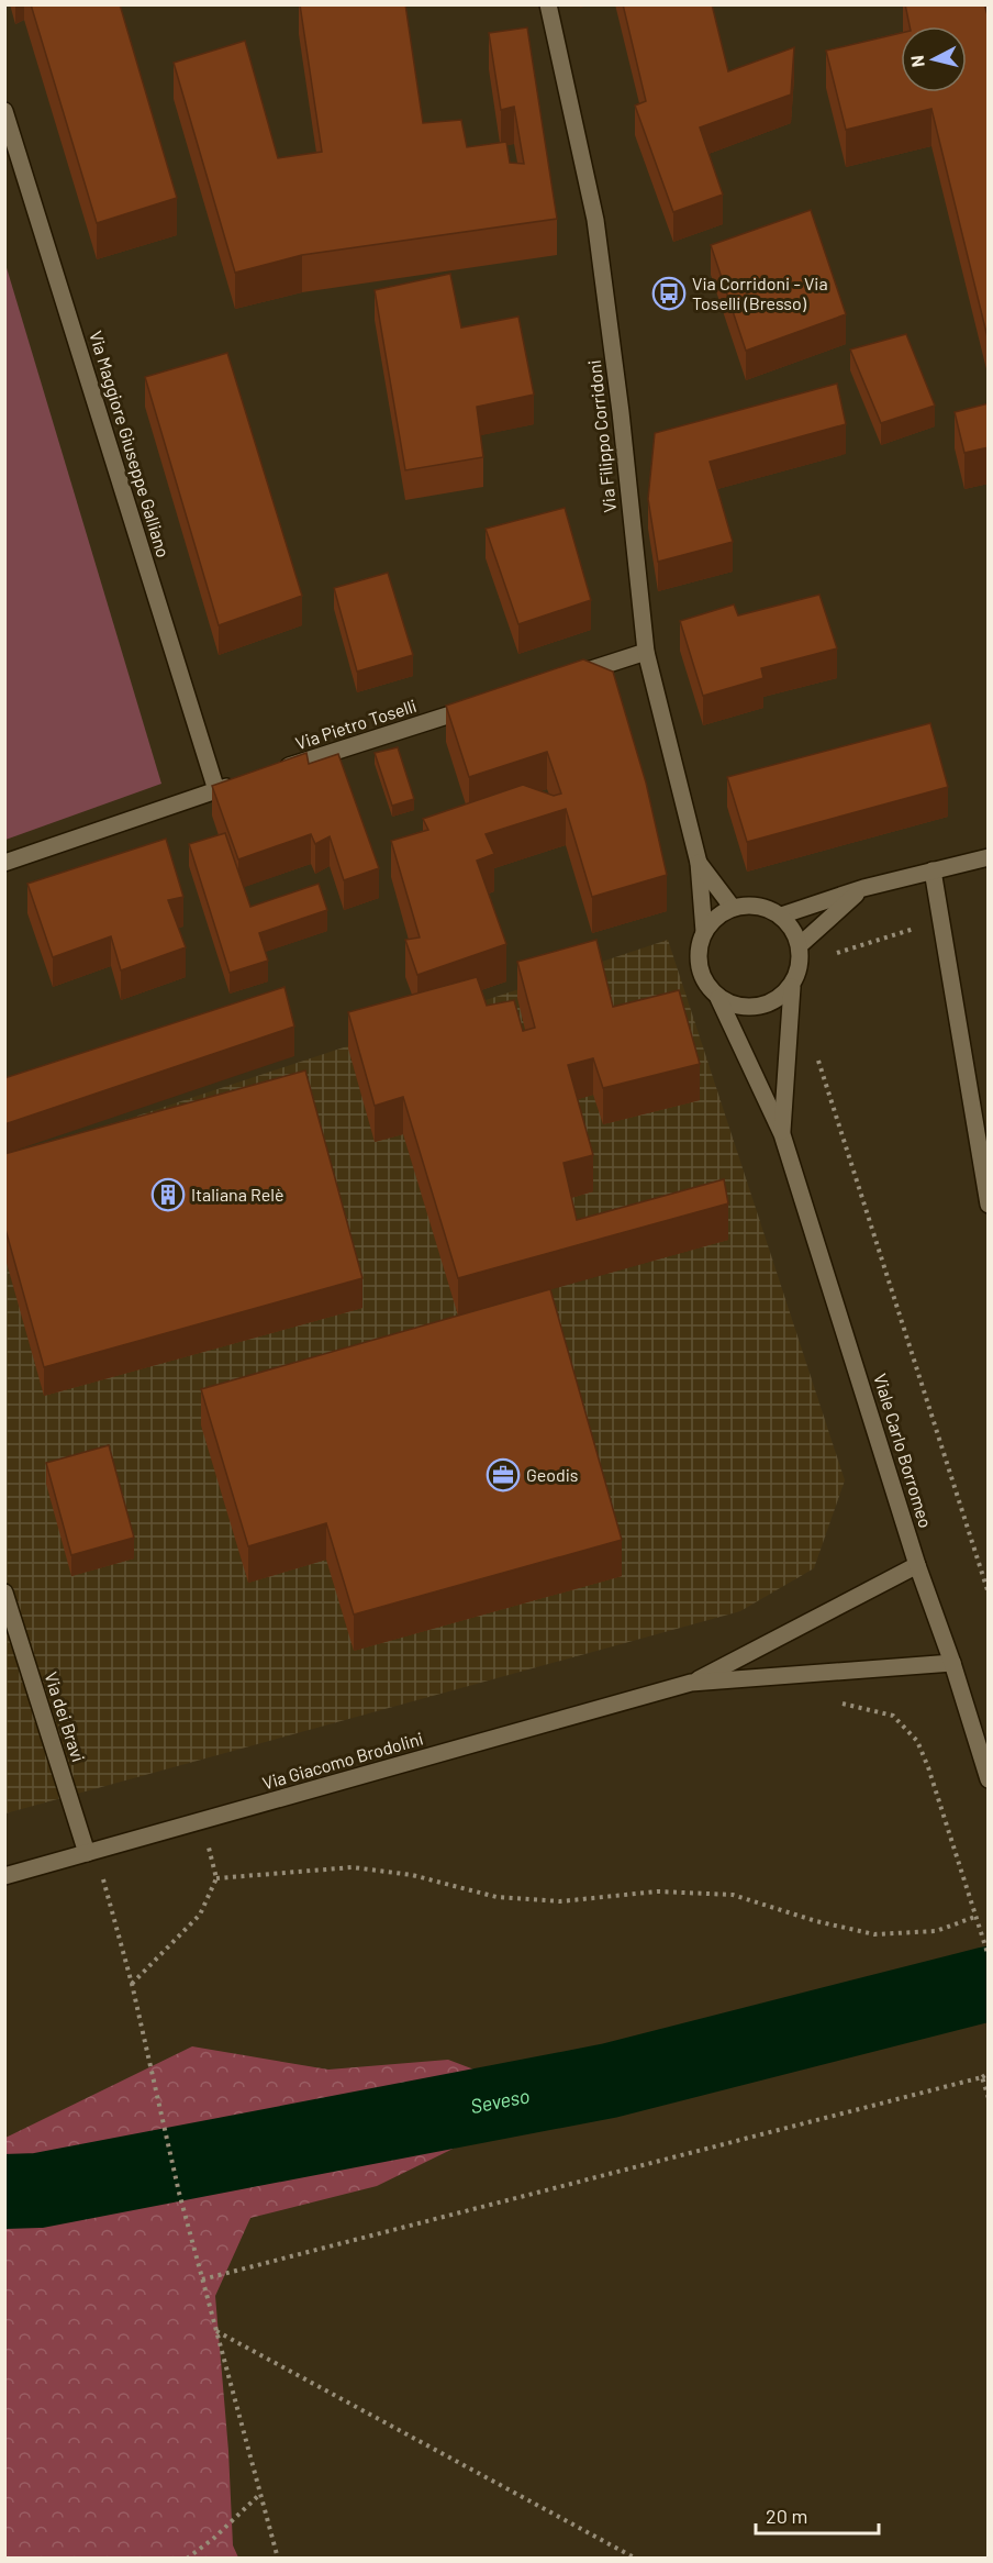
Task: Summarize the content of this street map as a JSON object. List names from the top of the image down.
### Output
{
  "streets": {
    "street": [
      "Via Filippo Corridoni",
      "Via Maggiore Giuseppe Galliano",
      "Via Pietro Toselli",
      "Viale Carlo Borromeo",
      "Via dei Bravi",
      "Via Giacomo Brodolini"
    ]
  },
  "crossings": [
    ["Via Filippo Corridoni", "Viale Carlo Borromeo"],
    ["Viale Carlo Borromeo", "Via Giacomo Brodolini"],
    ["Via dei Bravi", "Via Giacomo Brodolini"]
  ],
  "water": ["Seveso"],
  "places": {
    "bus stop": ["Via Corridoni - Via Toselli (Bresso)"],
    "building": ["Italiana Relè"],
    "office": ["Geodis"]
  },
  "scale_bar": "20 m",
  "north": "left"
}
